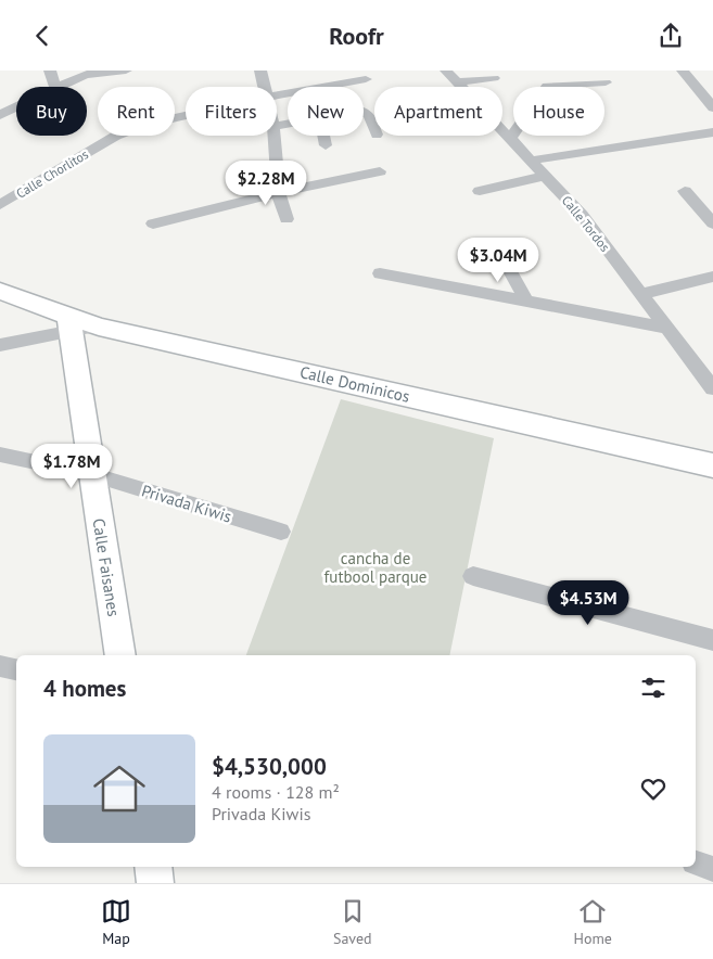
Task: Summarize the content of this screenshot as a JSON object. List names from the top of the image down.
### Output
{
  "streets": {
    "street": [
      "Calle Chorlitos",
      "Calle Tordos",
      "Calle Dominicos",
      "Privada Kiwis",
      "Calle Faisanes"
    ]
  },
  "crossings": [
    ["Calle Dominicos", "Calle Faisanes"],
    ["Privada Kiwis", "Calle Faisanes"]
  ],
  "parks": ["cancha de futbool parque"],
  "page": {
    "header": "Roofr",
    "chip": [
      "Buy",
      "Rent",
      "Filters",
      "New",
      "Apartment",
      "House"
    ],
    "price": [
      "$2.28M",
      "$3.04M",
      "$1.78M",
      "$4.53M"
    ],
    "heading": "4 homes",
    "list": [
      {
        "name": "$4,530,000",
        "note": "4 rooms · 128 m² · Privada Kiwis"
      }
    ],
    "tabs": ["Map", "Saved", "Home"]
  }
}
